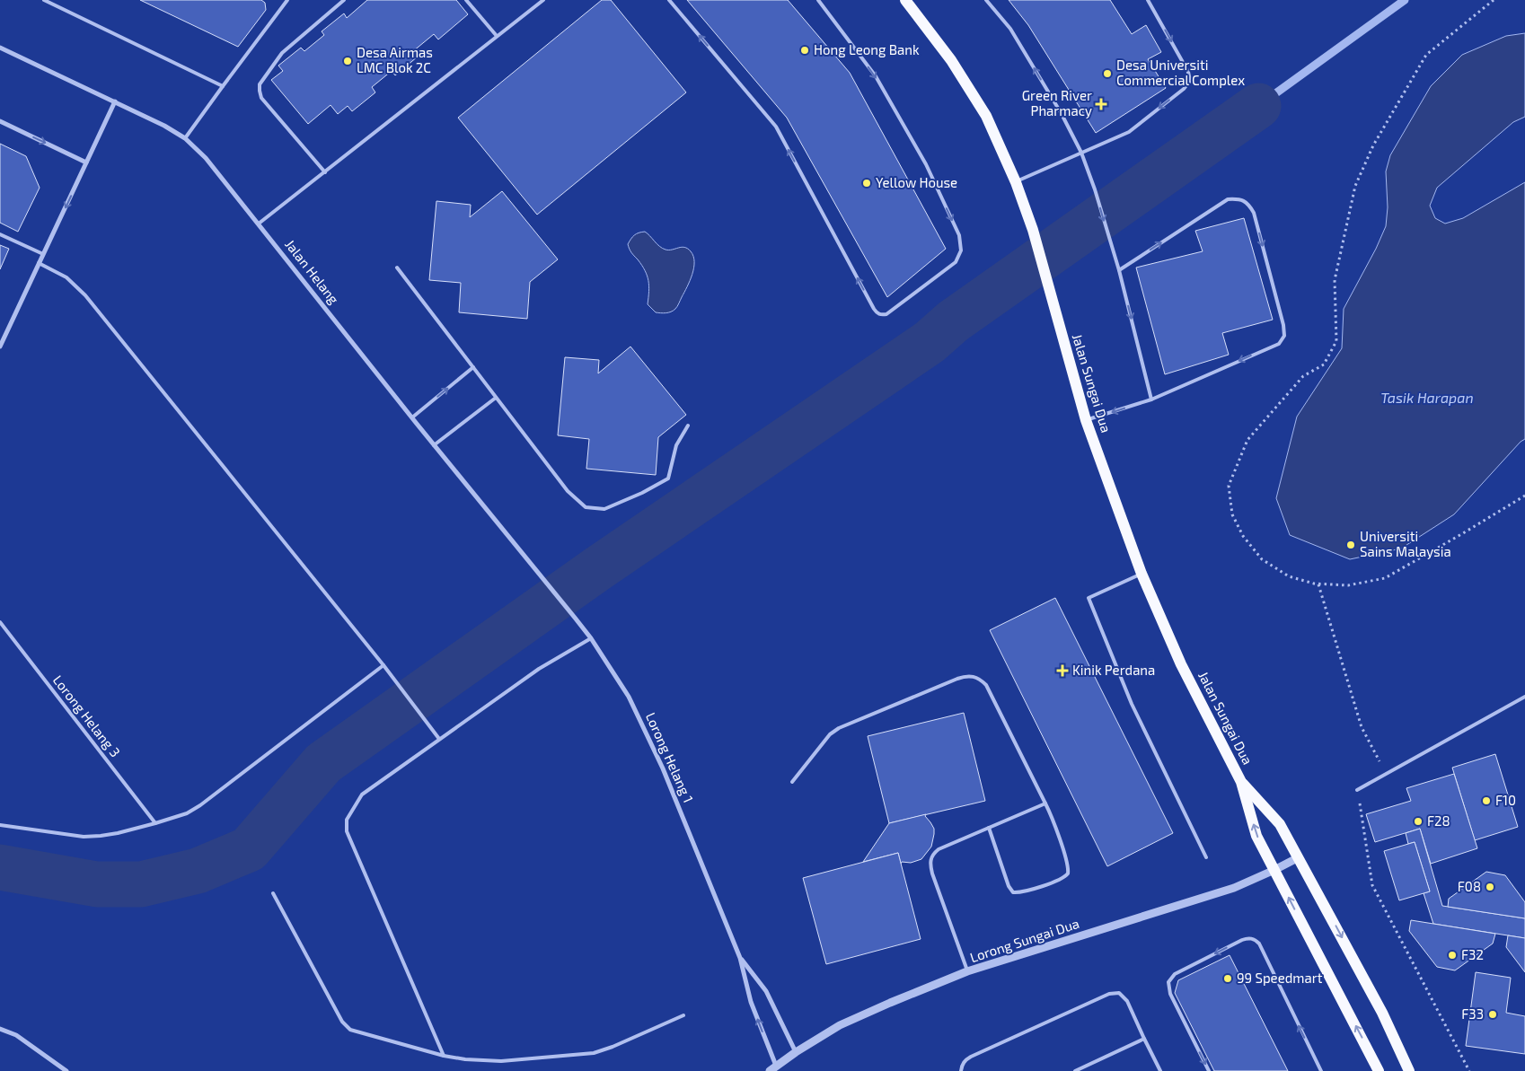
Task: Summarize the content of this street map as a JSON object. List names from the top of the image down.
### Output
{
  "streets": {
    "main road": ["Jalan Sungai Dua"],
    "street": ["Jalan Helang", "Lorong Helang 1", "Lorong Sungai Dua"],
    "lane": ["Lorong Helang 3"]
  },
  "crossings": [
    ["Jalan Helang", "Lorong Helang 1"],
    ["Jalan Sungai Dua", "Lorong Sungai Dua"],
    ["Lorong Helang 1", "Lorong Sungai Dua"]
  ],
  "water": ["Tasik Harapan"],
  "places": {
    "other": [
      "Hong Leong Bank",
      "Desa Airmas LMC Blok 2C",
      "Desa Universiti Commercial Complex",
      "Yellow House",
      "Universiti Sains Malaysia",
      "F10",
      "F28",
      "F08",
      "F32",
      "99 Speedmart",
      "F33"
    ],
    "health": ["Green River Pharmacy", "Kinik Perdana"]
  }
}
